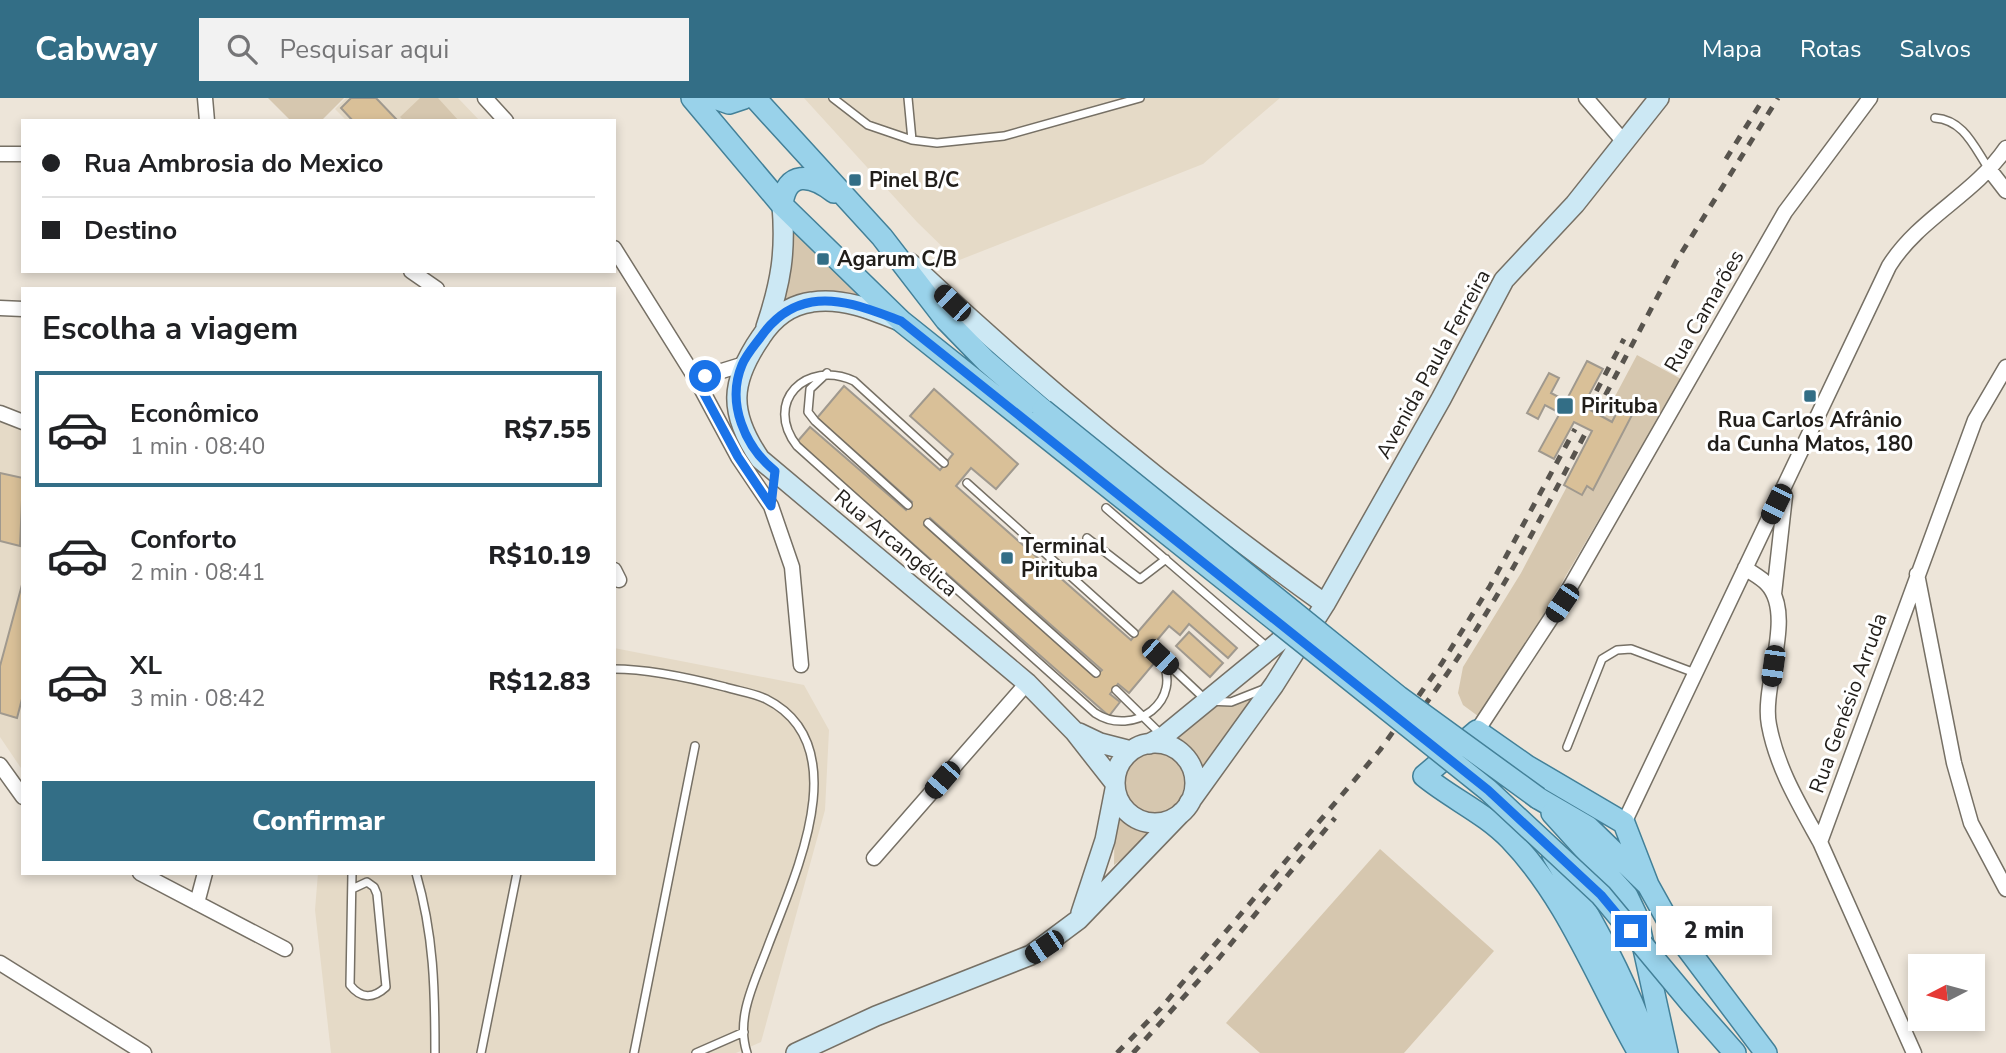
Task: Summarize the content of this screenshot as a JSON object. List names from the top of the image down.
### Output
{
  "streets": {
    "main road": ["Avenida Paula Ferreira", "Rua Arcangélica"],
    "street": ["Rua Camarões", "Rua Genésio Arruda"]
  },
  "crossings": [
    ["Avenida Paula Ferreira", "Rua Arcangélica"]
  ],
  "places": {
    "transit": [
      "Pinel B/C",
      "Agarum C/B",
      "Rua Carlos Afrânio da Cunha Matos, 180",
      "Pirituba",
      "Terminal Pirituba"
    ]
  },
  "north": "left",
  "page": {
    "header": "Cabway",
    "search": "Pesquisar aqui",
    "nav": ["Mapa", "Rotas", "Salvos"],
    "banner": ["Rua Ambrosia do Mexico", "Destino"],
    "heading": "Escolha a viagem",
    "list": [
      {
        "name": "Econômico",
        "note": "1 min · 08:40",
        "value": "R$7.55"
      },
      {
        "name": "Conforto",
        "note": "2 min · 08:41",
        "value": "R$10.19"
      },
      {
        "name": "XL",
        "note": "3 min · 08:42",
        "value": "R$12.83"
      }
    ],
    "buttons": "Confirmar",
    "bubble": "2 min"
  }
}
